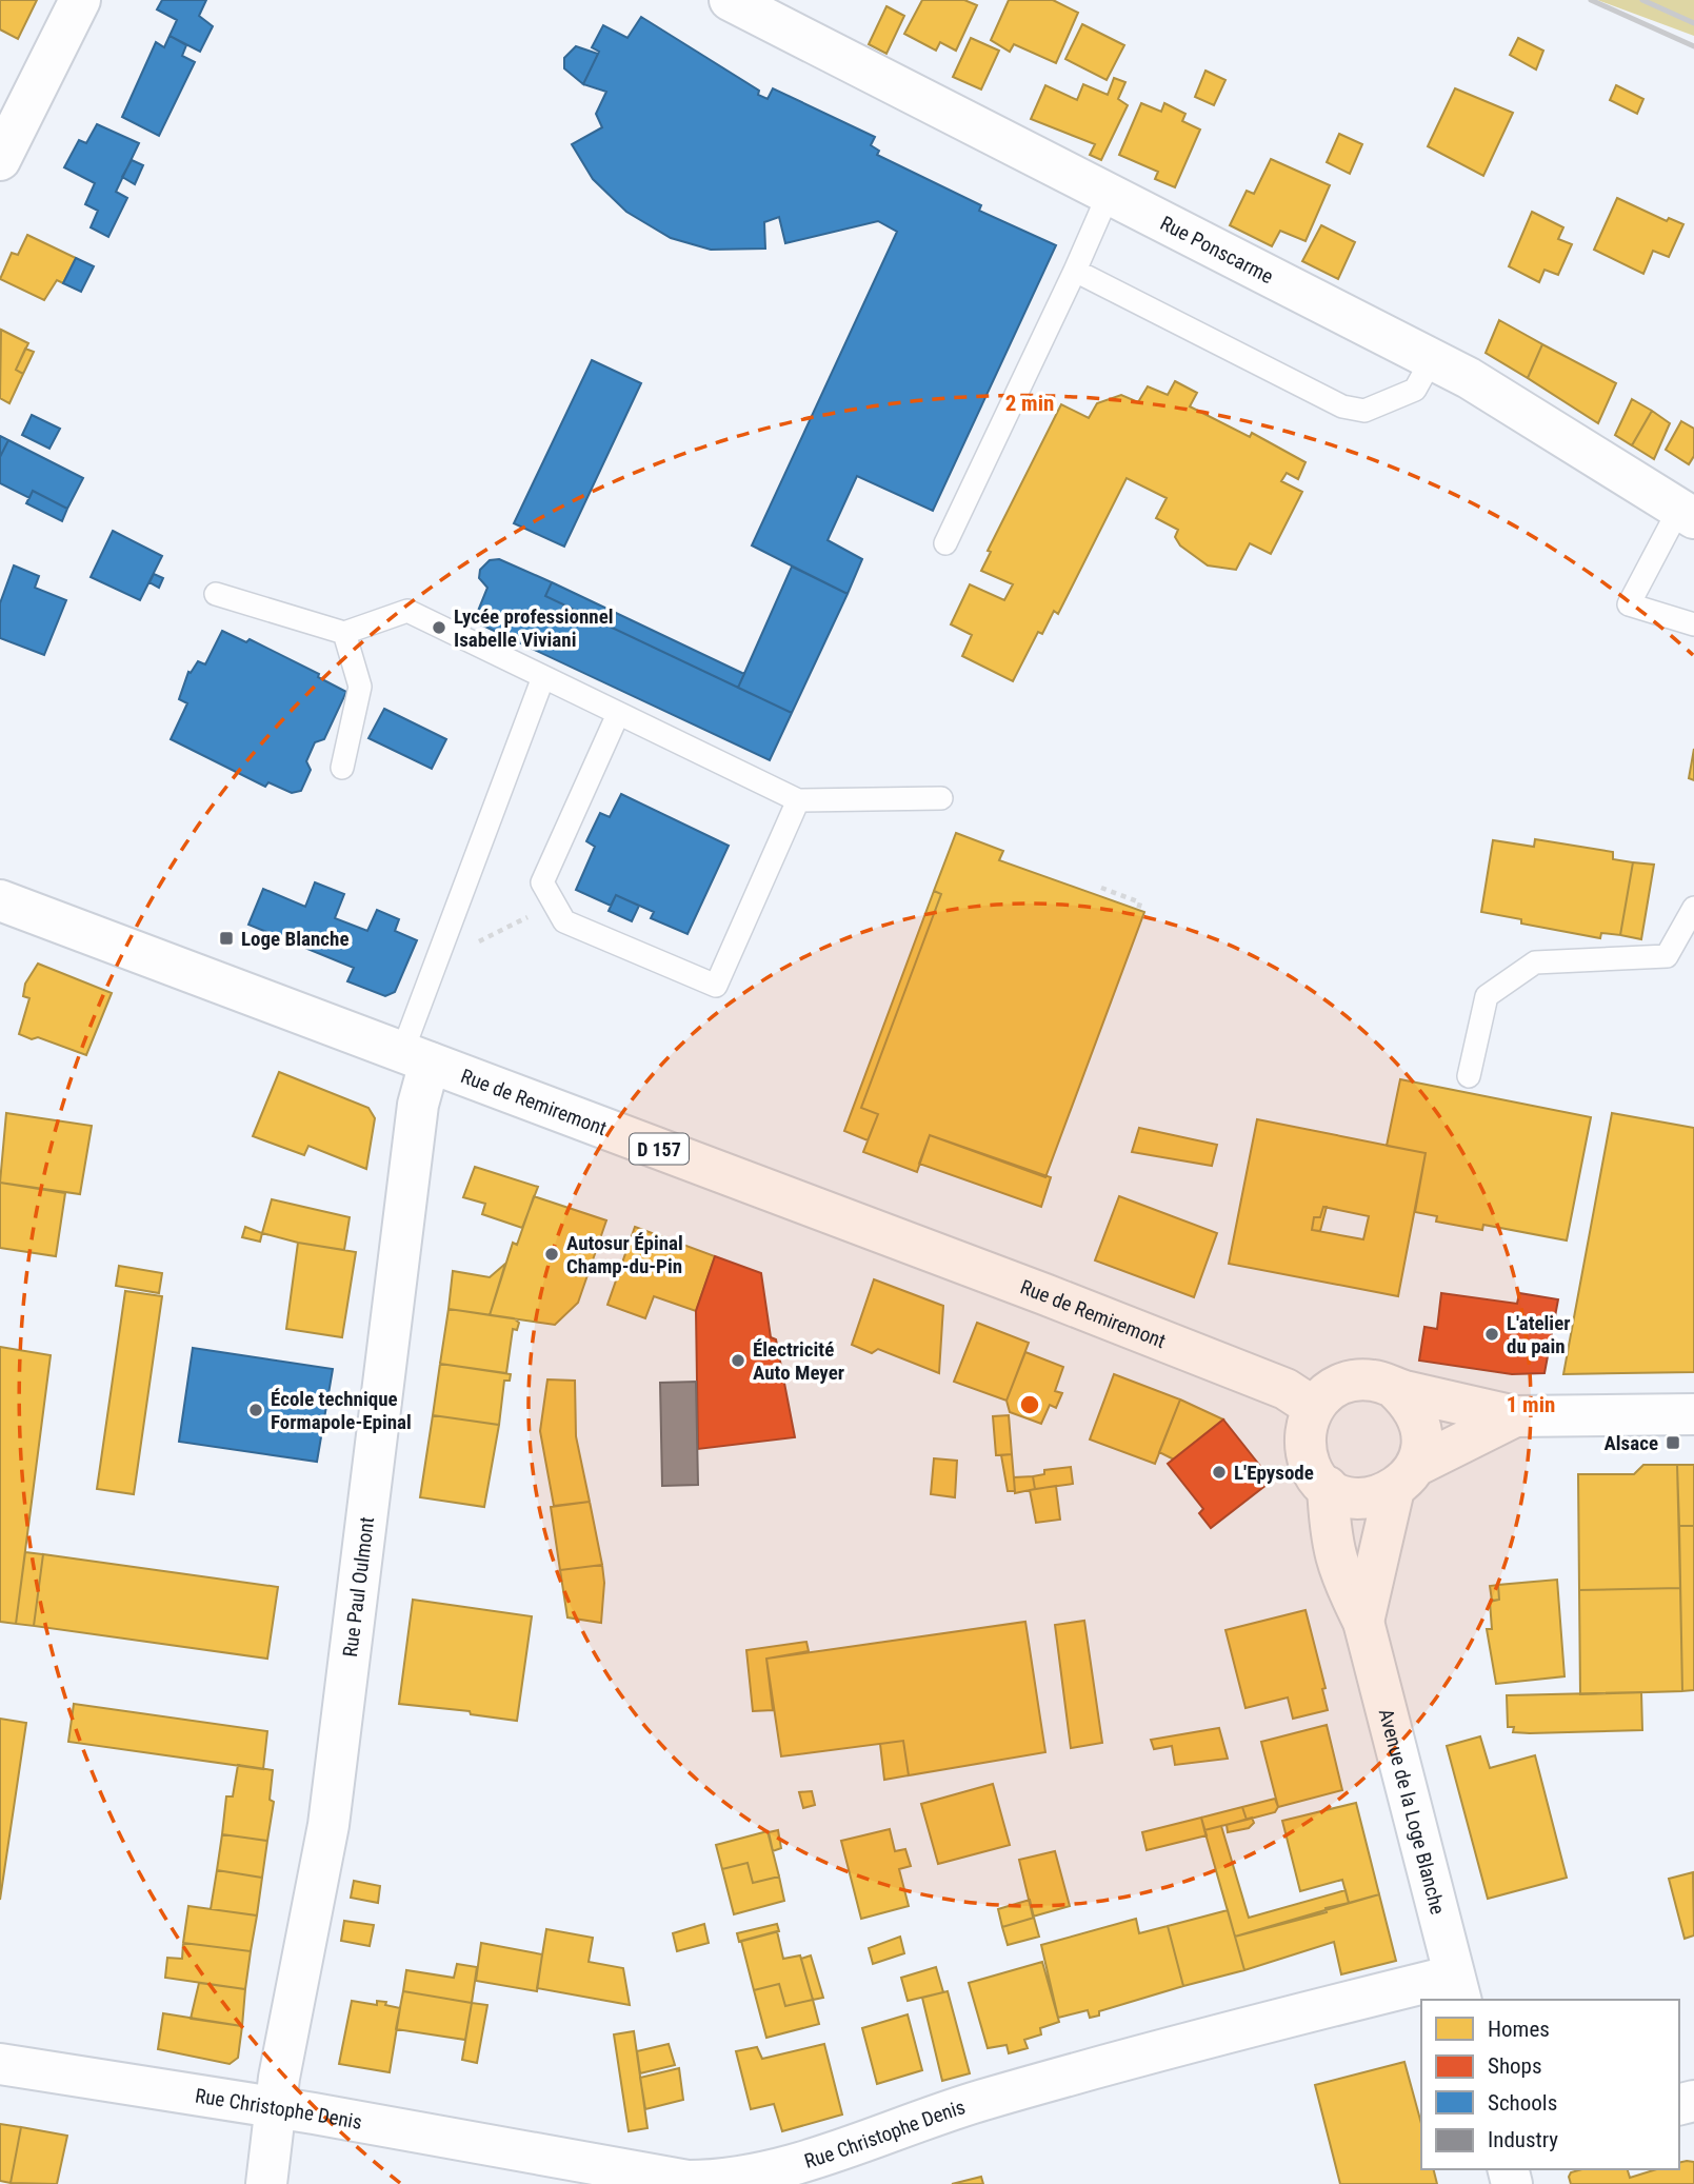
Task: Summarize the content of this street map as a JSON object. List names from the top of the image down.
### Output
{
  "streets": {
    "street": [
      "Rue Ponscarme",
      "Rue de Remiremont",
      "D 157",
      "Rue Paul Oulmont",
      "Avenue de la Loge Blanche",
      "Rue Christophe Denis"
    ]
  },
  "crossings": [
    ["Rue de Remiremont", "Rue Paul Oulmont"],
    ["Rue de Remiremont", "Avenue de la Loge Blanche"],
    ["Rue Paul Oulmont", "Rue Christophe Denis"],
    ["Avenue de la Loge Blanche", "Rue Christophe Denis"]
  ],
  "places": {
    "other": [
      "Lycée professionnel Isabelle Viviani",
      "Autosur Épinal Champ-du-Pin",
      "L'atelier du pain",
      "Électricité Auto Meyer",
      "École technique Formapole-Epinal",
      "L'Epysode"
    ],
    "transit": ["Loge Blanche", "Alsace"]
  },
  "legend": [
    "Homes",
    "Shops",
    "Schools",
    "Industry"
  ],
  "rings": ["2 min", "1 min"]
}
